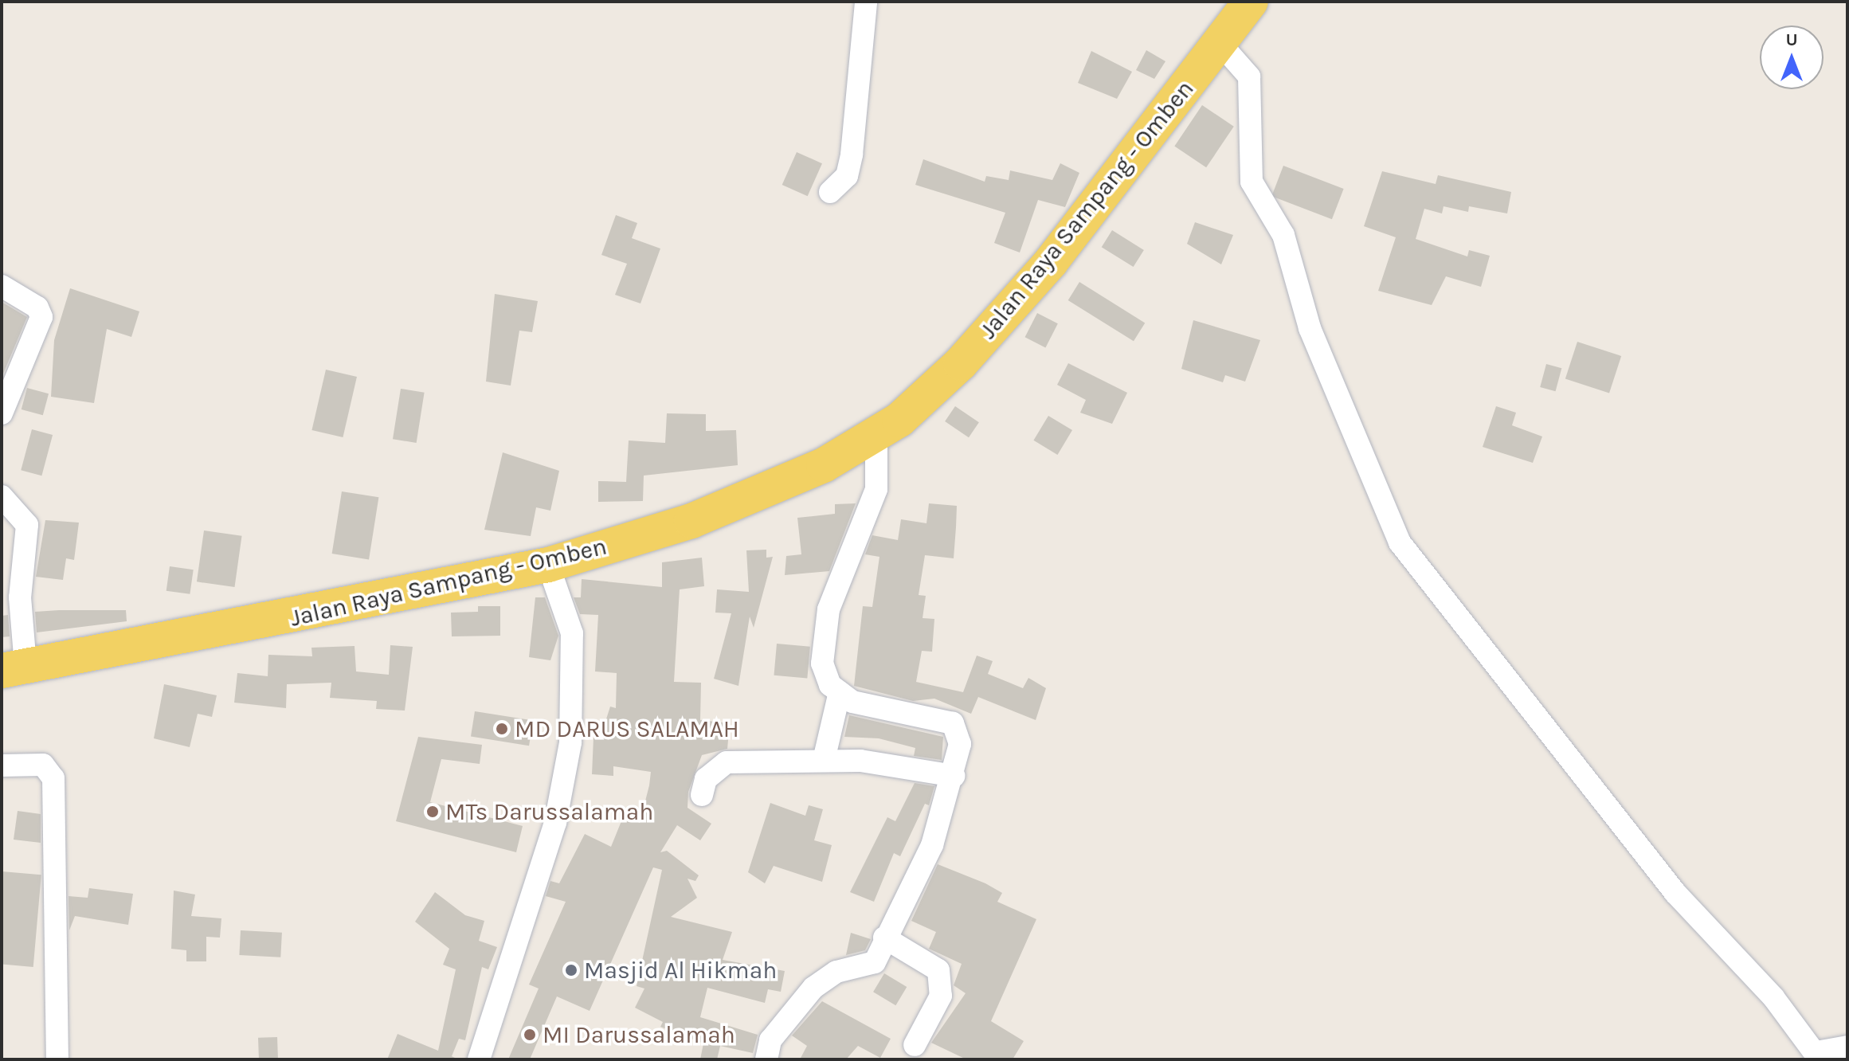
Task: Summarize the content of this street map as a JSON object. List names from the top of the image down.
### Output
{
  "streets": {
    "main road": ["Jalan Raya Sampang - Omben"]
  },
  "places": [
    "MD DARUS SALAMAH",
    "MTs Darussalamah",
    "Masjid Al Hikmah",
    "MI Darussalamah"
  ],
  "north": "top"
}
